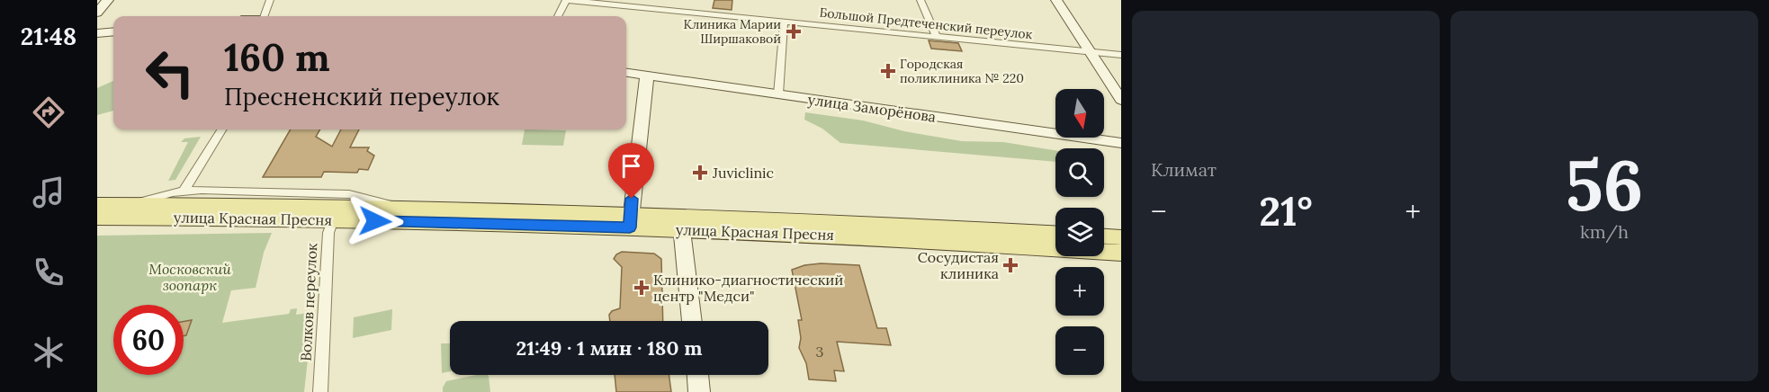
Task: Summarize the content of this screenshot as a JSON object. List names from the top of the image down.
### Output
{
  "streets": {
    "main road": ["улица Красная Пресня"],
    "street": ["Большой Предтеченский переулок", "улица Заморёнова", "Волков переулок"]
  },
  "crossings": [
    ["улица Красная Пресня", "Волков переулок"]
  ],
  "parks": ["Московский зоопарк"],
  "places": {
    "health": [
      "Клиника Марии Ширшаковой",
      "Городская поликлиника № 220",
      "Juviclinic",
      "Сосудистая клиника",
      "Клинико-диагностический центр \"Медси\""
    ]
  },
  "house_numbers": ["3"],
  "north": "bottom",
  "page": {
    "tabs": "21:48",
    "tile": [
      "Климат",
      ["56", "km/h"]
    ],
    "turn": ["160 m", "Пресненский переулок"],
    "map_buttons": ["+", "−"],
    "heat": ["−", "21°", "+"],
    "limit": "60",
    "trip": "21:49 · 1 мин · 180 m"
  }
}
